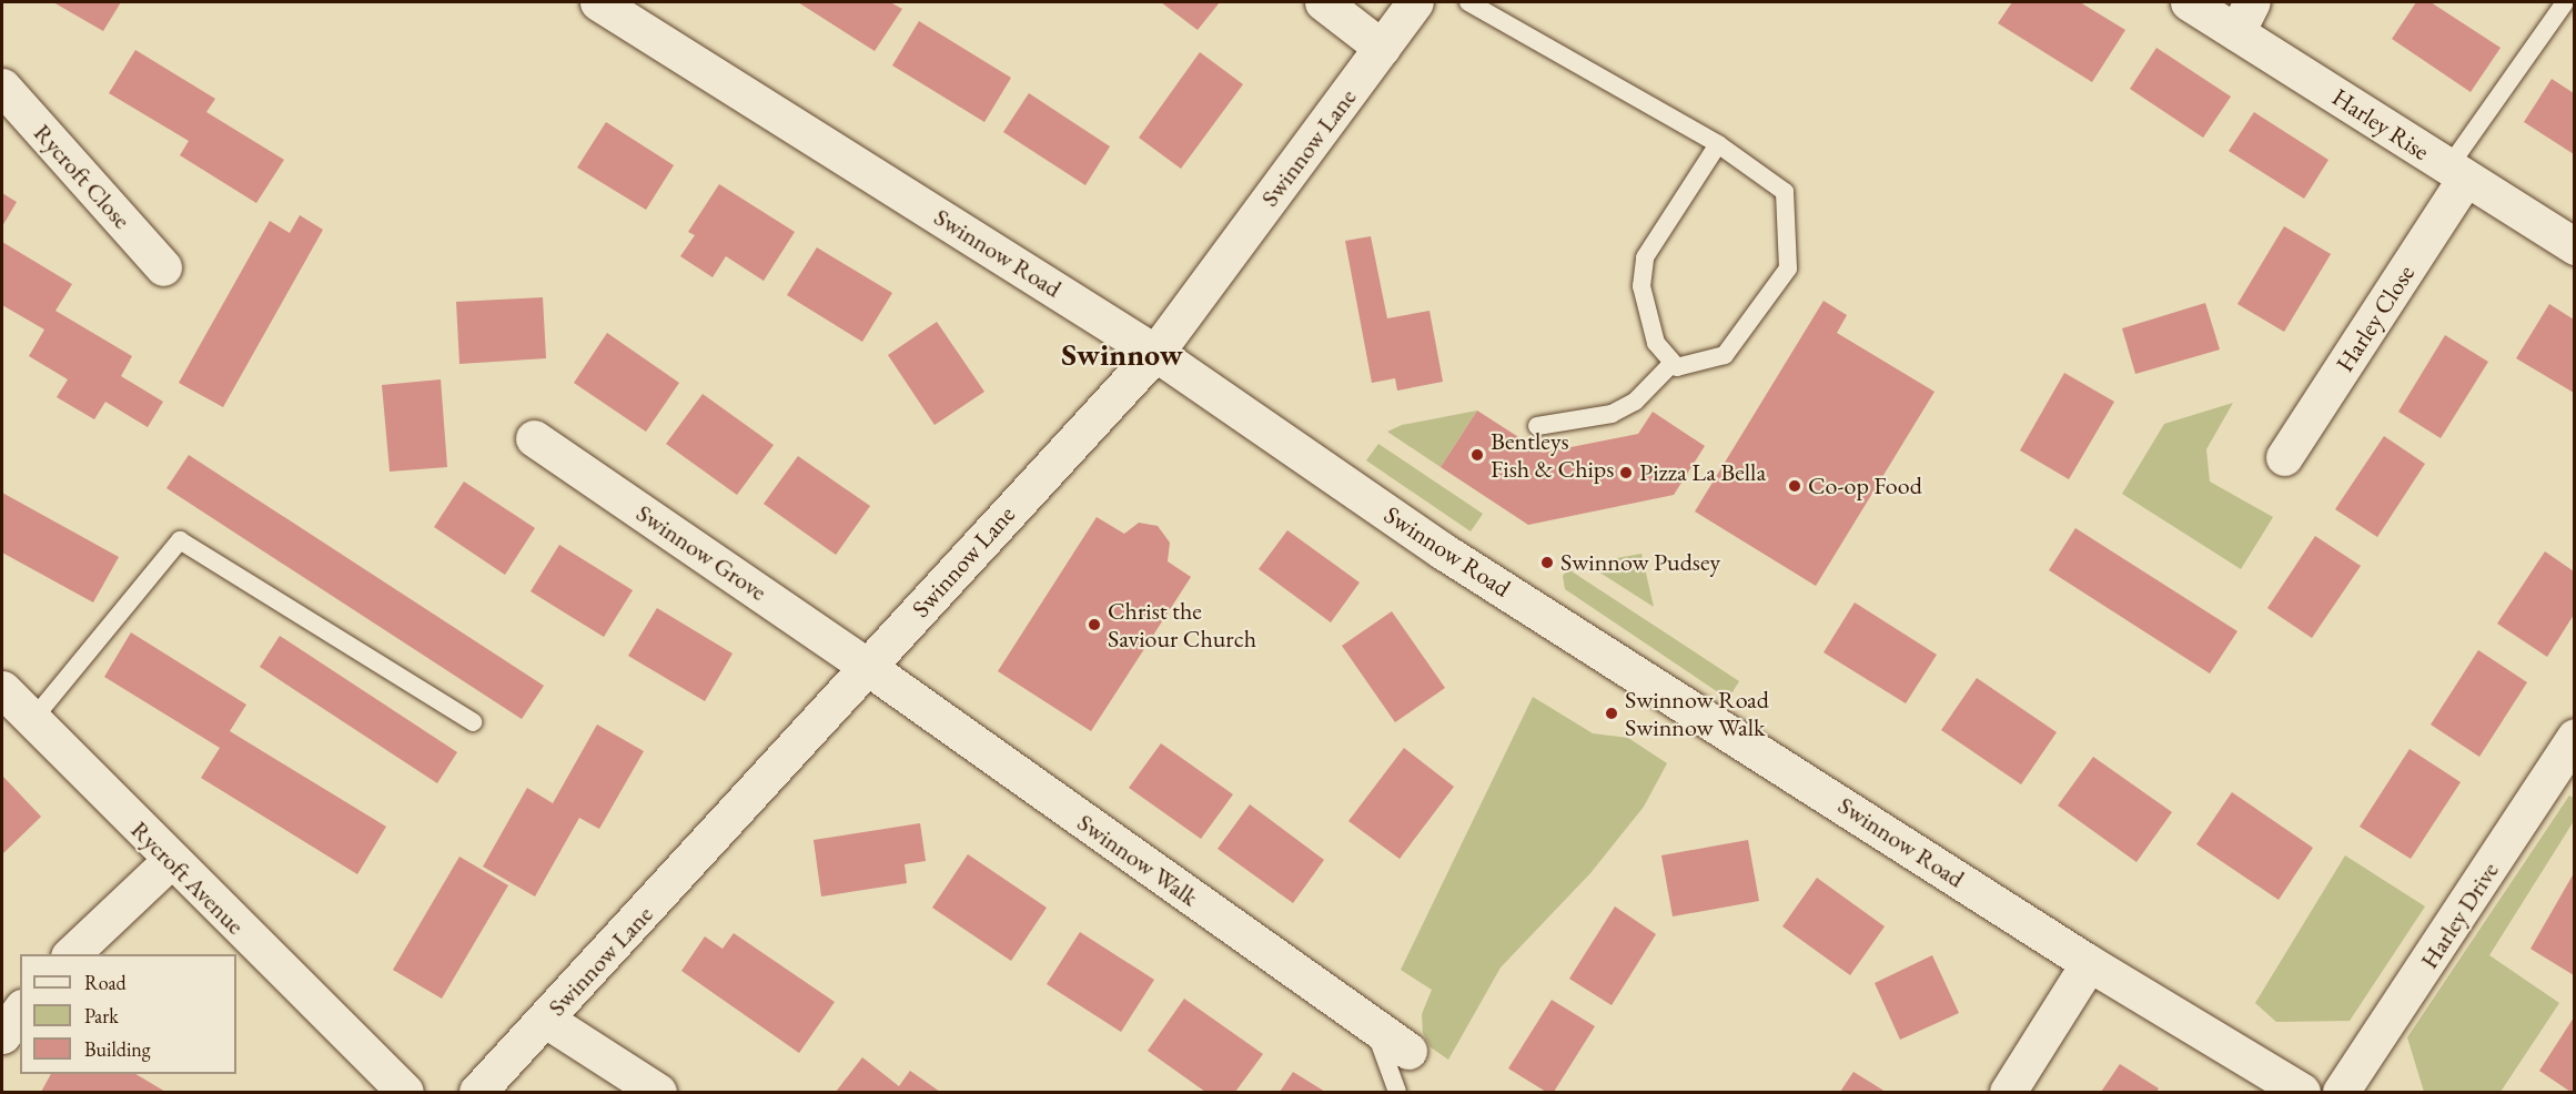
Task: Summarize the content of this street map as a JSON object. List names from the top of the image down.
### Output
{
  "streets": {
    "street": [
      "Harley Rise",
      "Swinnow Lane",
      "Rycroft Close",
      "Swinnow Road",
      "Harley Close",
      "Swinnow Grove",
      "Swinnow Walk",
      "Rycroft Avenue",
      "Harley Drive"
    ]
  },
  "crossings": [
    ["Harley Rise", "Harley Close"],
    ["Swinnow Lane", "Swinnow Road"],
    ["Swinnow Lane", "Swinnow Grove"],
    ["Swinnow Lane", "Swinnow Walk"],
    ["Swinnow Grove", "Swinnow Walk"]
  ],
  "districts": ["Swinnow"],
  "places": [
    "Bentleys Fish & Chips",
    "Pizza La Bella",
    "Co-op Food",
    "Swinnow Pudsey",
    "Christ the Saviour Church",
    "Swinnow Road Swinnow Walk"
  ],
  "legend": ["Road", "Park", "Building"]
}
